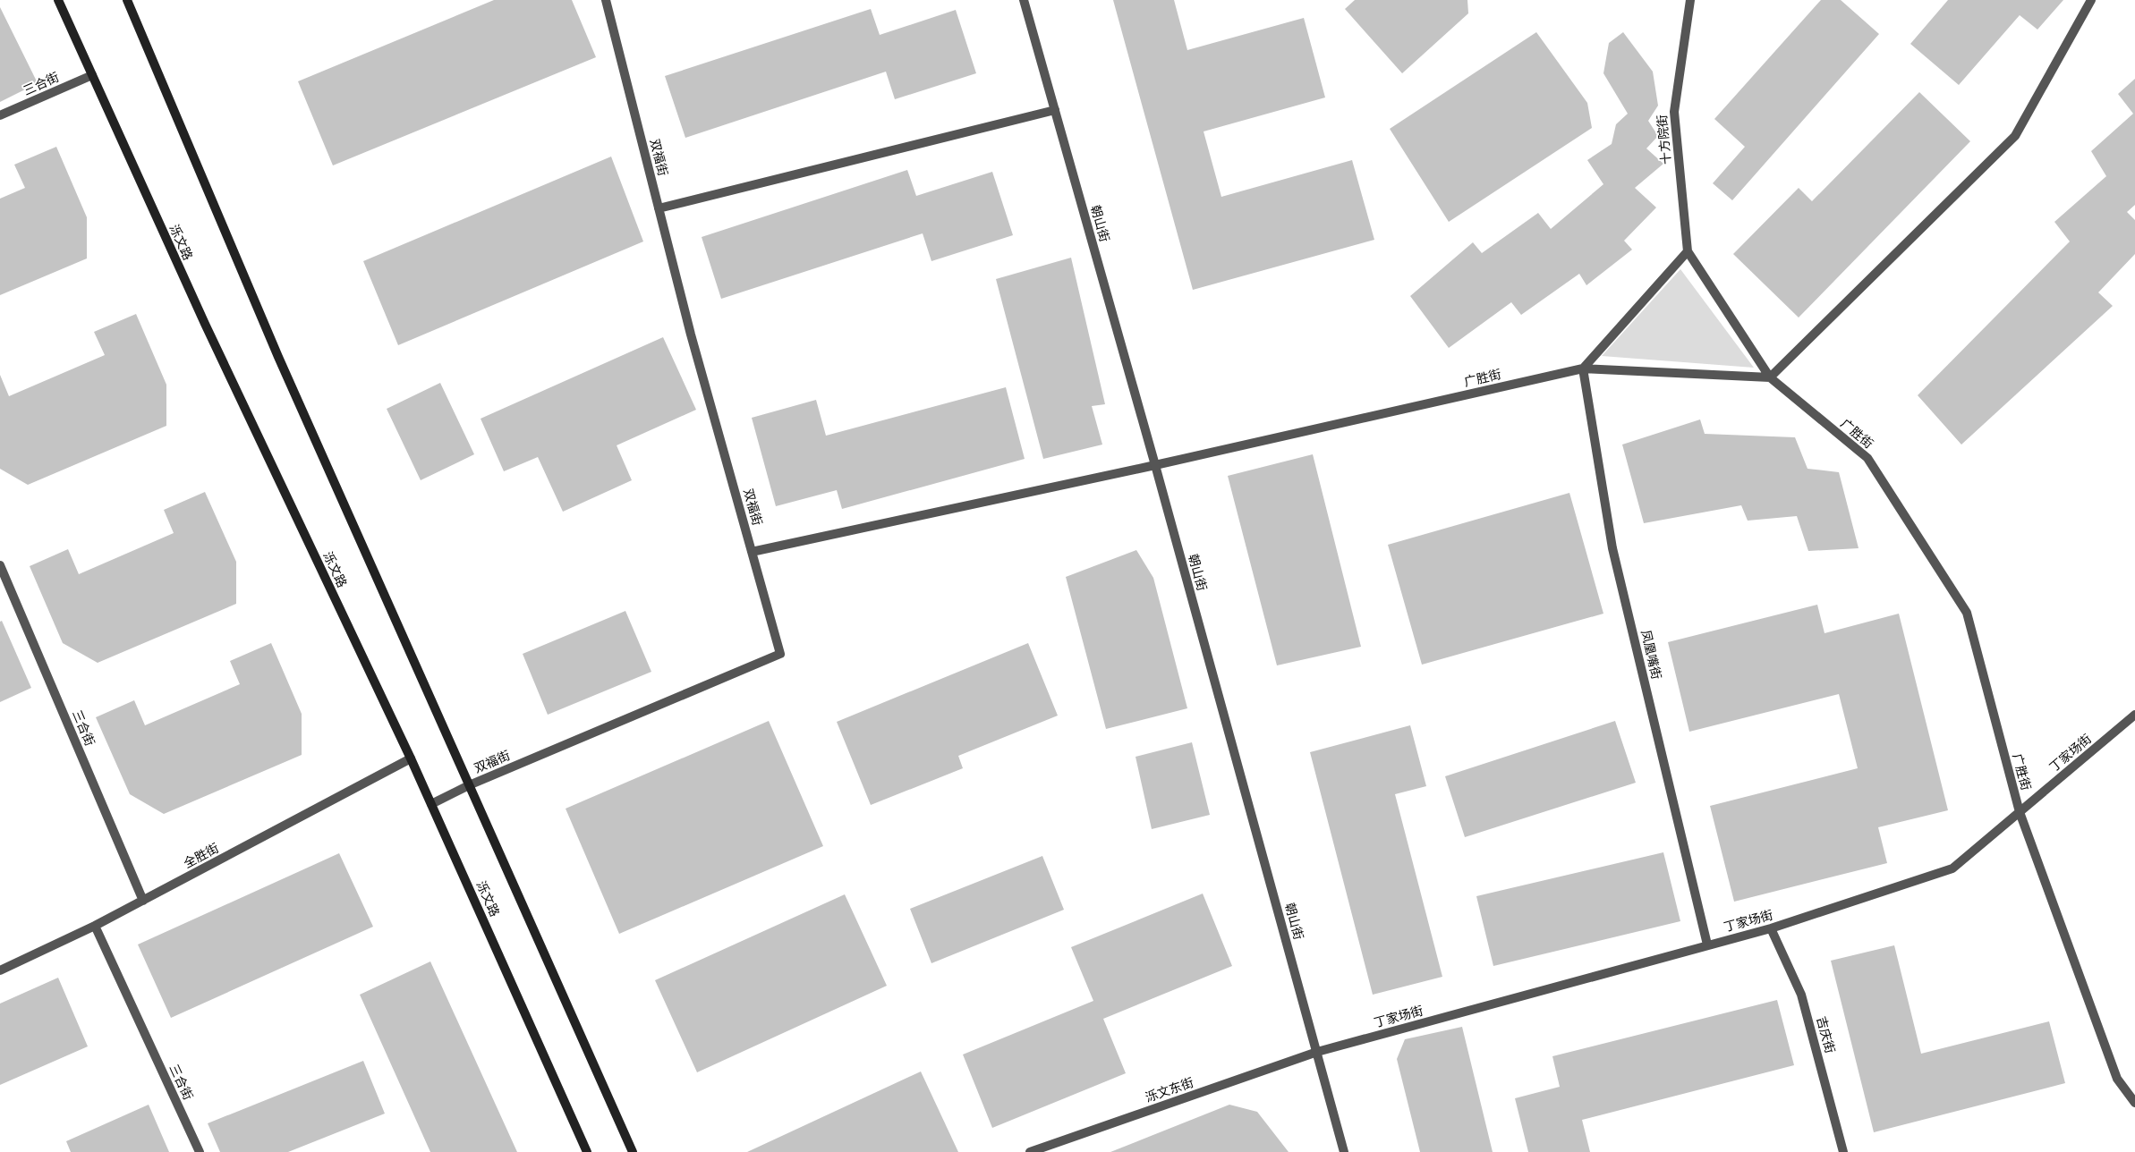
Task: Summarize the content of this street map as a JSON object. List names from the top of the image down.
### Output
{
  "streets": {
    "main road": ["泺文路"],
    "street": [
      "三合街",
      "十方院街",
      "双福街",
      "朝山街",
      "广胜街",
      "凤凰嘴街",
      "丁家场街",
      "全胜街",
      "吉庆街",
      "泺文东街"
    ]
  },
  "crossings": [
    ["三合街", "泺文路"],
    ["三合街", "全胜街"],
    ["十方院街", "广胜街"],
    ["双福街", "泺文路"],
    ["双福街", "广胜街"],
    ["朝山街", "广胜街"],
    ["朝山街", "丁家场街"],
    ["朝山街", "泺文东街"],
    ["泺文路", "全胜街"],
    ["广胜街", "凤凰嘴街"],
    ["广胜街", "丁家场街"],
    ["凤凰嘴街", "丁家场街"],
    ["丁家场街", "吉庆街"],
    ["丁家场街", "泺文东街"]
  ]
}
